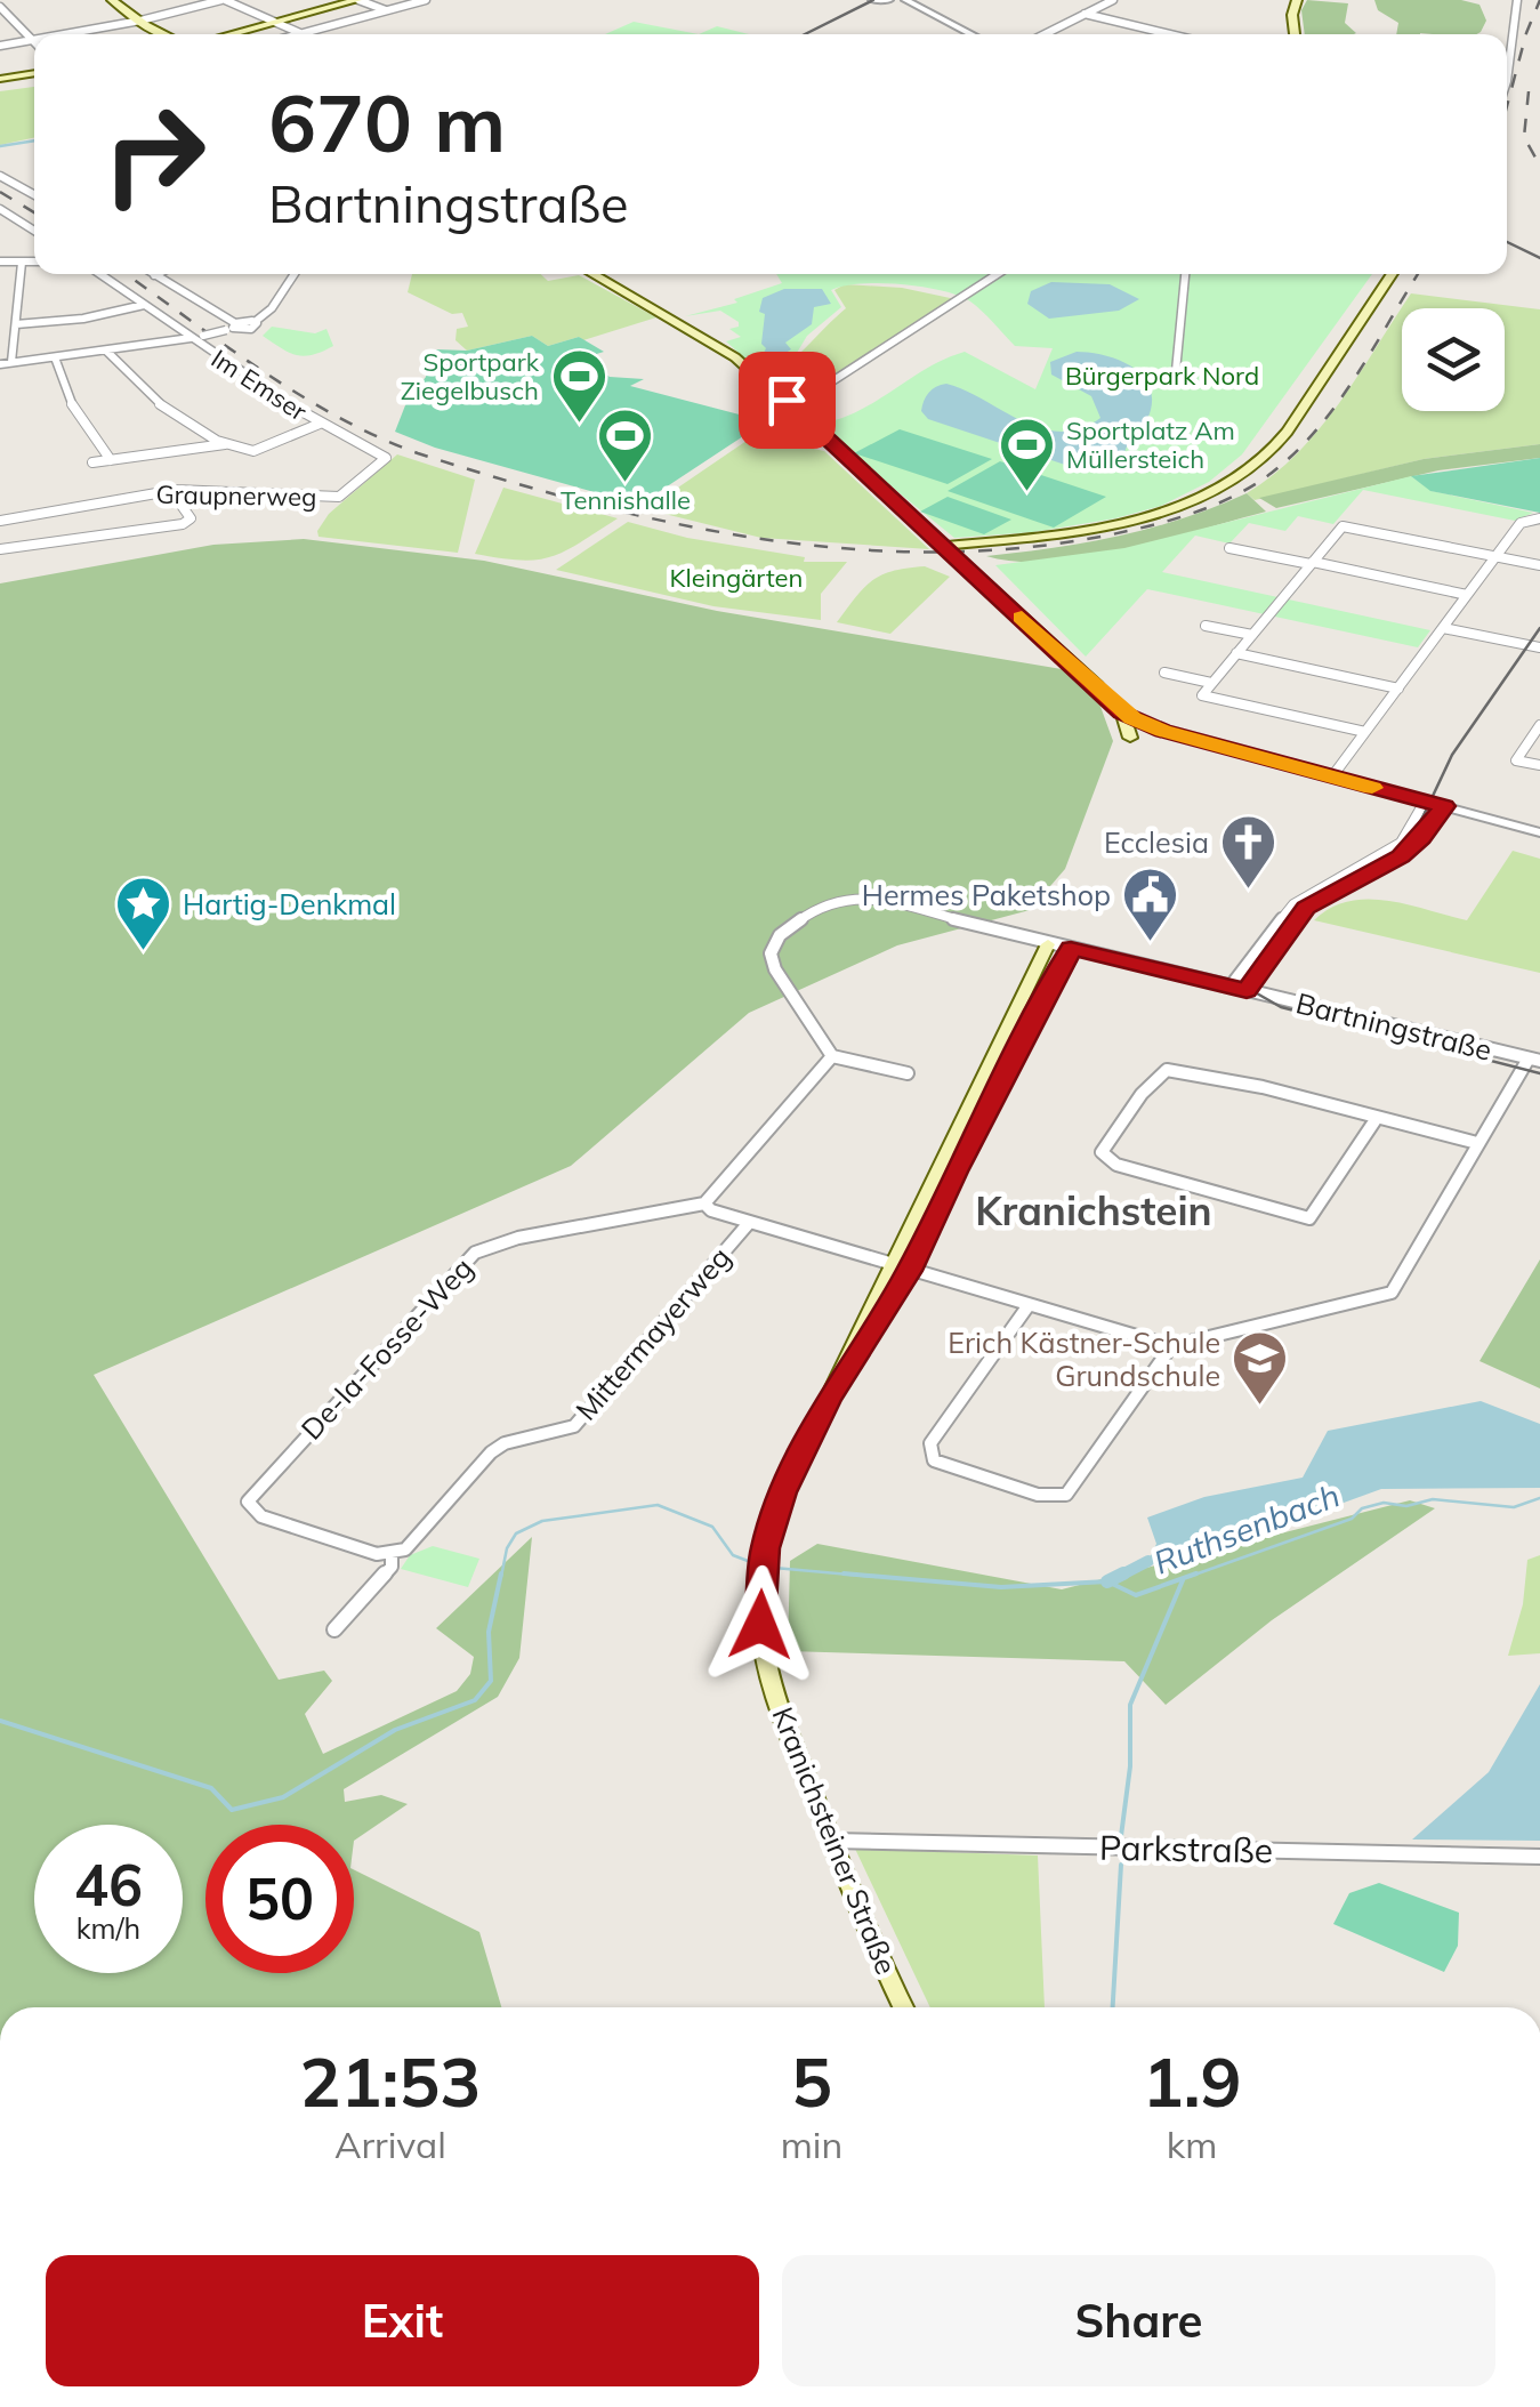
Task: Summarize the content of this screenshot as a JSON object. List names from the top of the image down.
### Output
{
  "streets": {
    "main road": ["Kranichsteiner Straße"],
    "street": [
      "Im Emser",
      "Graupnerweg",
      "Bartningstraße",
      "Mittermayerweg",
      "De-la-Fosse-Weg",
      "Parkstraße"
    ]
  },
  "crossings": [
    ["Im Emser", "Graupnerweg"],
    ["Bartningstraße", "Kranichsteiner Straße"],
    ["Mittermayerweg", "De-la-Fosse-Weg"],
    ["Kranichsteiner Straße", "Parkstraße"]
  ],
  "districts": ["Kranichstein"],
  "water": ["Ruthsenbach"],
  "parks": ["Bürgerpark Nord", "Kleingärten"],
  "places": {
    "sports": ["Sportpark Ziegelbusch", "Tennishalle", "Sportplatz Am Müllersteich"],
    "church": ["Ecclesia"],
    "public building": ["Hermes Paketshop"],
    "place": ["Hartig-Denkmal"],
    "school or university": ["Erich Kästner-Schule Grundschule"]
  },
  "page": {
    "turn": ["670 m", "Bartningstraße"],
    "speed": "46 km/h",
    "limit": "50",
    "eta": [
      "21:53",
      "Arrival",
      "5",
      "min",
      "1.9",
      "km"
    ],
    "buttons": ["Exit", "Share"]
  }
}
